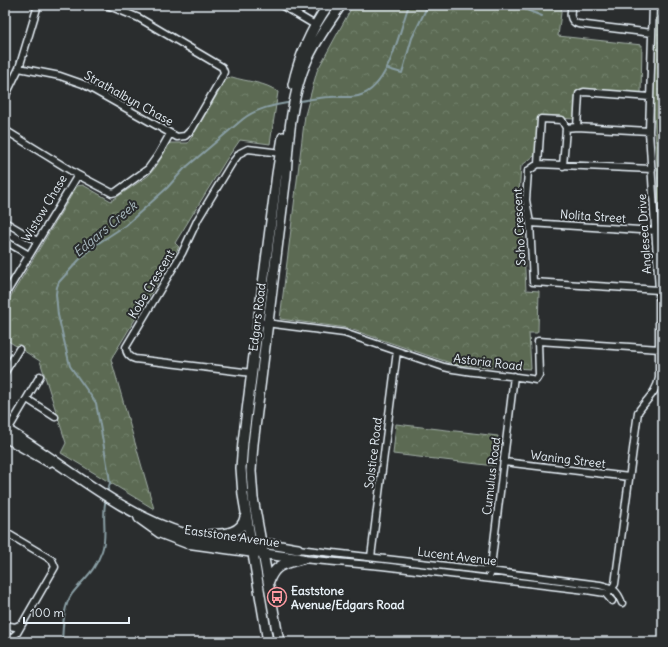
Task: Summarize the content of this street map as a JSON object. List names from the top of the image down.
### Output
{
  "streets": {
    "main road": ["Edgars Road", "Eaststone Avenue"],
    "street": [
      "Strathalbyn Chase",
      "Wistow Chase",
      "Nolita Street",
      "Soho Crescent",
      "Anglesea Drive",
      "Kobe Crescent",
      "Astoria Road",
      "Solstice Road",
      "Waning Street",
      "Cumulus Road",
      "Lucent Avenue"
    ]
  },
  "crossings": [
    ["Nolita Street", "Soho Crescent"],
    ["Nolita Street", "Anglesea Drive"],
    ["Soho Crescent", "Anglesea Drive"],
    ["Anglesea Drive", "Astoria Road"],
    ["Anglesea Drive", "Waning Street"],
    ["Anglesea Drive", "Lucent Avenue"],
    ["Kobe Crescent", "Edgars Road"],
    ["Edgars Road", "Astoria Road"],
    ["Edgars Road", "Eaststone Avenue"],
    ["Astoria Road", "Solstice Road"],
    ["Astoria Road", "Cumulus Road"],
    ["Solstice Road", "Lucent Avenue"],
    ["Waning Street", "Cumulus Road"],
    ["Cumulus Road", "Lucent Avenue"],
    ["Eaststone Avenue", "Lucent Avenue"]
  ],
  "water": ["Edgars Creek"],
  "places": {
    "bus stop": ["Eaststone Avenue/Edgars Road"]
  },
  "scale_bar": "100 m"
}
